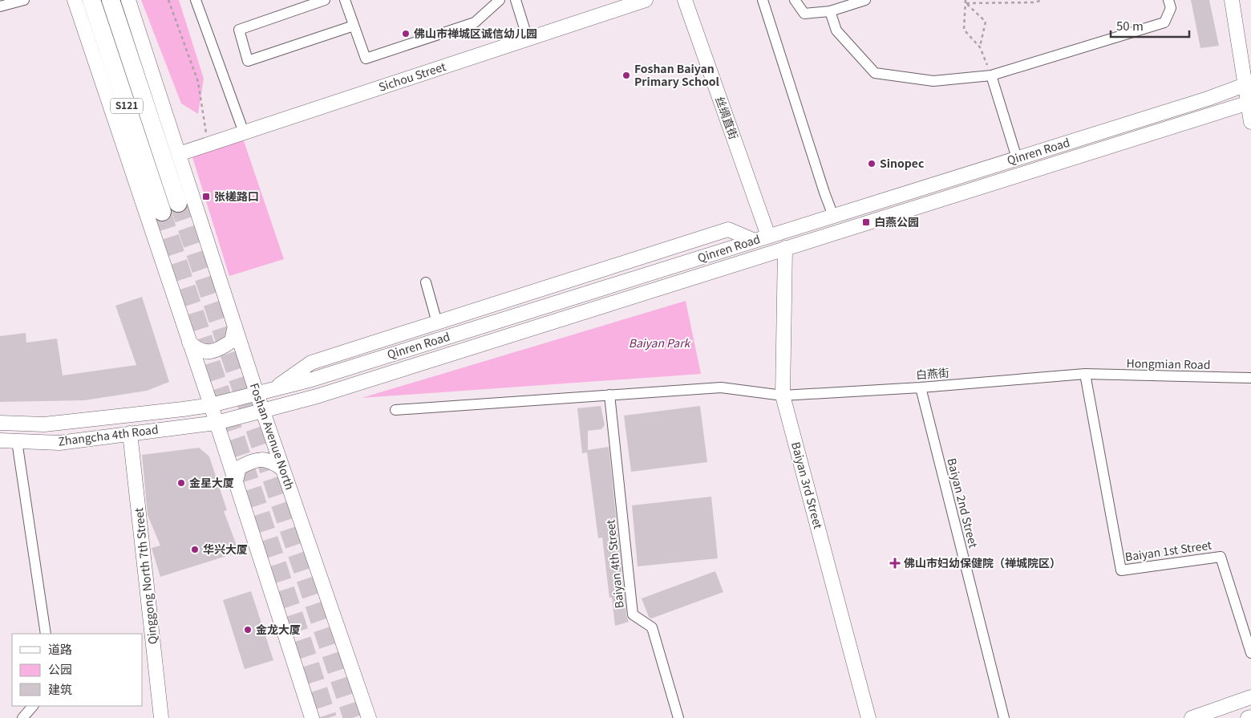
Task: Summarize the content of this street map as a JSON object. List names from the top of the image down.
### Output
{
  "streets": {
    "highway": ["S121"],
    "main road": [
      "Sichou Street",
      "丝绸直街",
      "Qinren Road",
      "Zhangcha 4th Road",
      "Foshan Avenue North",
      "Baiyan 3rd Street",
      "Qinggong North 7th Street"
    ],
    "street": [
      "Hongmian Road",
      "白燕街",
      "Baiyan 2nd Street",
      "Baiyan 1st Street",
      "Baiyan 4th Street"
    ]
  },
  "crossings": [
    ["Sichou Street", "Foshan Avenue North"],
    ["丝绸直街", "Qinren Road"],
    ["Qinren Road", "Zhangcha 4th Road"],
    ["Qinren Road", "Foshan Avenue North"],
    ["Qinren Road", "Baiyan 3rd Street"],
    ["Hongmian Road", "白燕街"],
    ["Hongmian Road", "Baiyan 1st Street"],
    ["白燕街", "Baiyan 3rd Street"],
    ["白燕街", "Baiyan 2nd Street"],
    ["白燕街", "Baiyan 1st Street"],
    ["白燕街", "Baiyan 4th Street"],
    ["Zhangcha 4th Road", "Qinggong North 7th Street"]
  ],
  "parks": ["Baiyan Park"],
  "places": {
    "other": [
      "佛山市禅城区诚信幼儿园",
      "Foshan Baiyan Primary School",
      "Sinopec",
      "金星大厦",
      "华兴大厦",
      "金龙大厦"
    ],
    "transit": ["张槎路口", "白燕公园"],
    "health": ["佛山市妇幼保健院（禅城院区）"]
  },
  "legend": ["道路", "公园", "建筑"],
  "scale_bar": "50 m"
}
